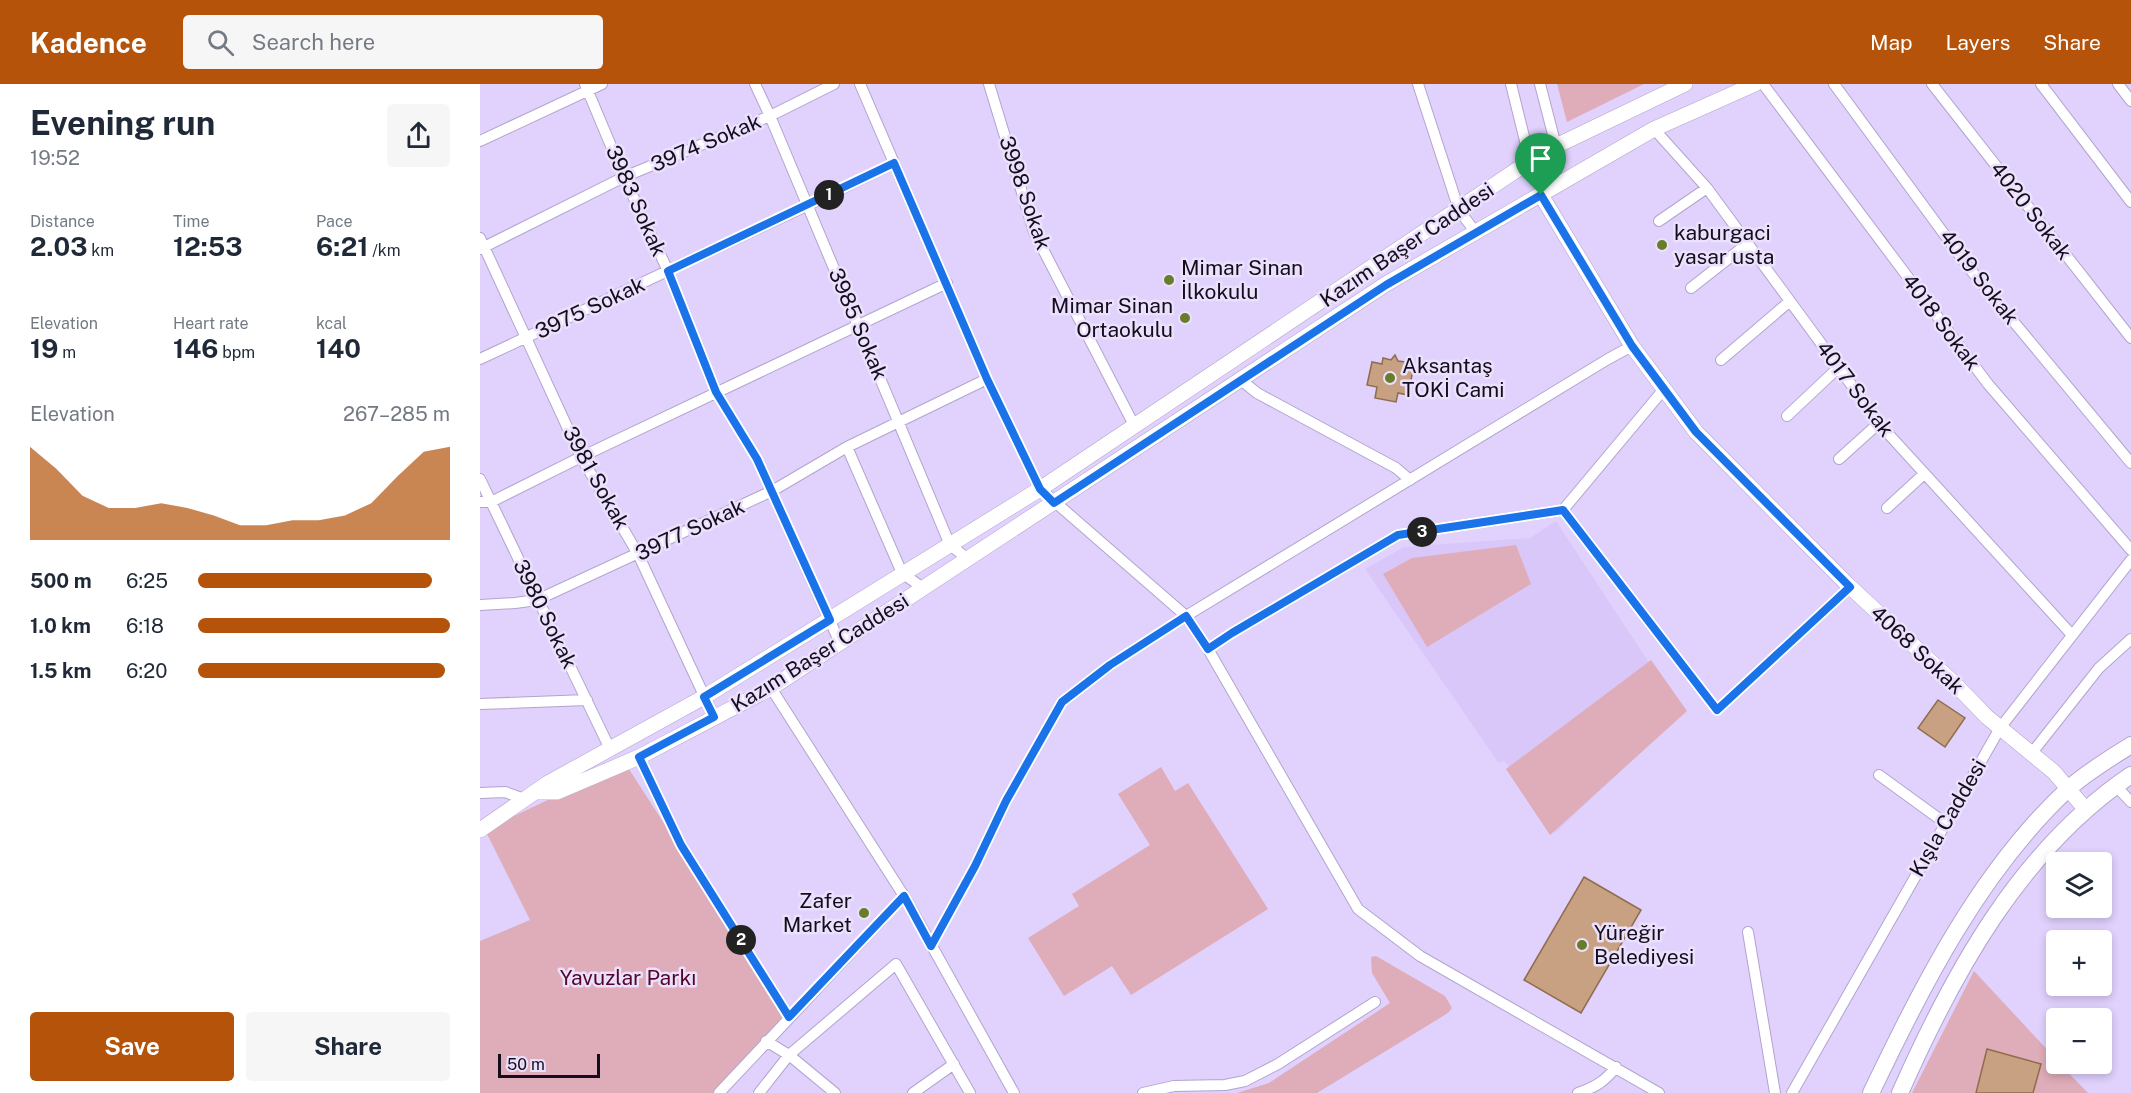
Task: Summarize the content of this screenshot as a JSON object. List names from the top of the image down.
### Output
{
  "streets": {
    "main road": ["Kazım Başer Caddesi", "4068 Sokak"],
    "street": [
      "3974 Sokak",
      "3998 Sokak",
      "3983 Sokak",
      "4020 Sokak",
      "4019 Sokak",
      "3975 Sokak",
      "4018 Sokak",
      "3985 Sokak",
      "4017 Sokak",
      "3981 Sokak",
      "3977 Sokak",
      "3980 Sokak",
      "Kışla Caddesi"
    ]
  },
  "crossings": [
    ["3974 Sokak", "3983 Sokak"],
    ["3974 Sokak", "3985 Sokak"],
    ["3974 Sokak", "3981 Sokak"],
    ["3998 Sokak", "Kazım Başer Caddesi"],
    ["3983 Sokak", "Kazım Başer Caddesi"],
    ["3983 Sokak", "3975 Sokak"],
    ["3983 Sokak", "3977 Sokak"],
    ["Kazım Başer Caddesi", "3985 Sokak"],
    ["Kazım Başer Caddesi", "4017 Sokak"],
    ["Kazım Başer Caddesi", "3981 Sokak"],
    ["Kazım Başer Caddesi", "3980 Sokak"],
    ["Kazım Başer Caddesi", "4068 Sokak"],
    ["3975 Sokak", "3985 Sokak"],
    ["3975 Sokak", "3981 Sokak"],
    ["3985 Sokak", "3977 Sokak"],
    ["4017 Sokak", "Kışla Caddesi"],
    ["3981 Sokak", "3977 Sokak"],
    ["3977 Sokak", "3980 Sokak"],
    ["4068 Sokak", "Kışla Caddesi"]
  ],
  "parks": ["Yavuzlar Parkı"],
  "places": [
    "kaburgaci yasar usta",
    "Mimar Sinan İlkokulu",
    "Mimar Sinan Ortaokulu",
    "Aksantaş TOKİ Cami",
    "Zafer Market",
    "Yüreğir Belediyesi"
  ],
  "scale_bar": "50 m",
  "page": {
    "header": "Kadence",
    "search": "Search here",
    "nav": ["Map", "Layers", "Share"],
    "heading": ["Evening run", "19:52"],
    "pins": ["1", "3", "2"],
    "stats": [
      ["Distance", "2.03 km"],
      ["Time", "12:53"],
      ["Pace", "6:21 /km"],
      ["Elevation", "19 m"],
      ["Heart rate", "146 bpm"],
      ["kcal", "140"]
    ],
    "chart": ["Elevation", "267–285 m"],
    "list": [
      {
        "name": "500 m",
        "note": "6:25"
      },
      {
        "name": "1.0 km",
        "note": "6:18"
      },
      {
        "name": "1.5 km",
        "note": "6:20"
      }
    ],
    "map_buttons": ["+", "−"],
    "buttons": ["Save", "Share"],
    "scale": "50 m"
  }
}
